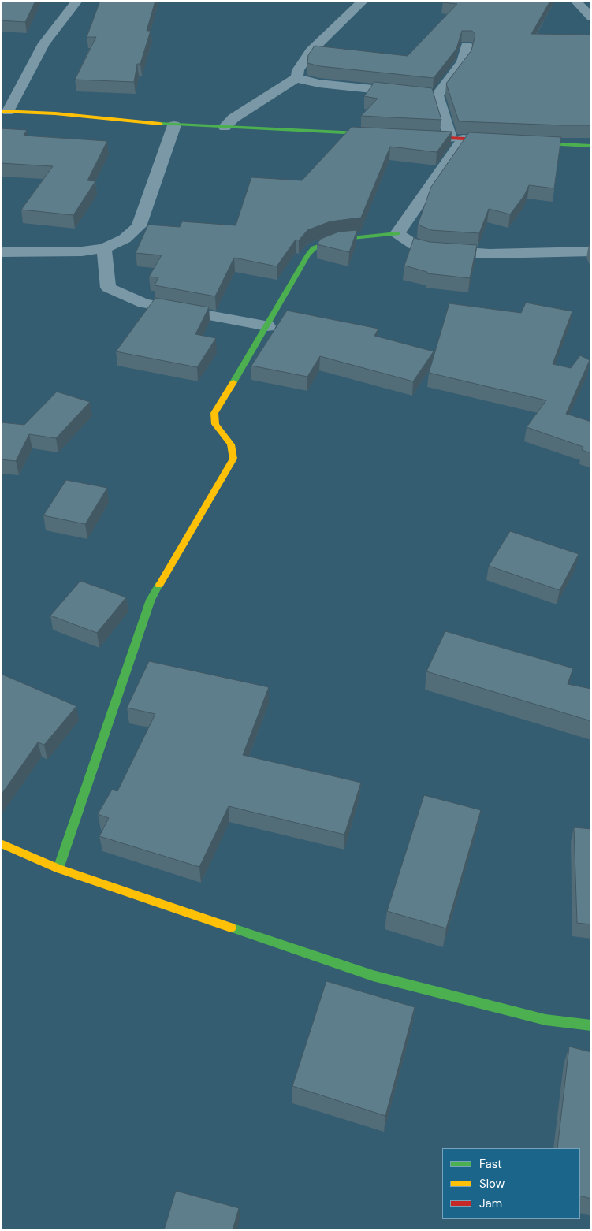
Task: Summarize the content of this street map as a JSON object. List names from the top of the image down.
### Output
{
  "legend": ["Fast", "Slow", "Jam"]
}
